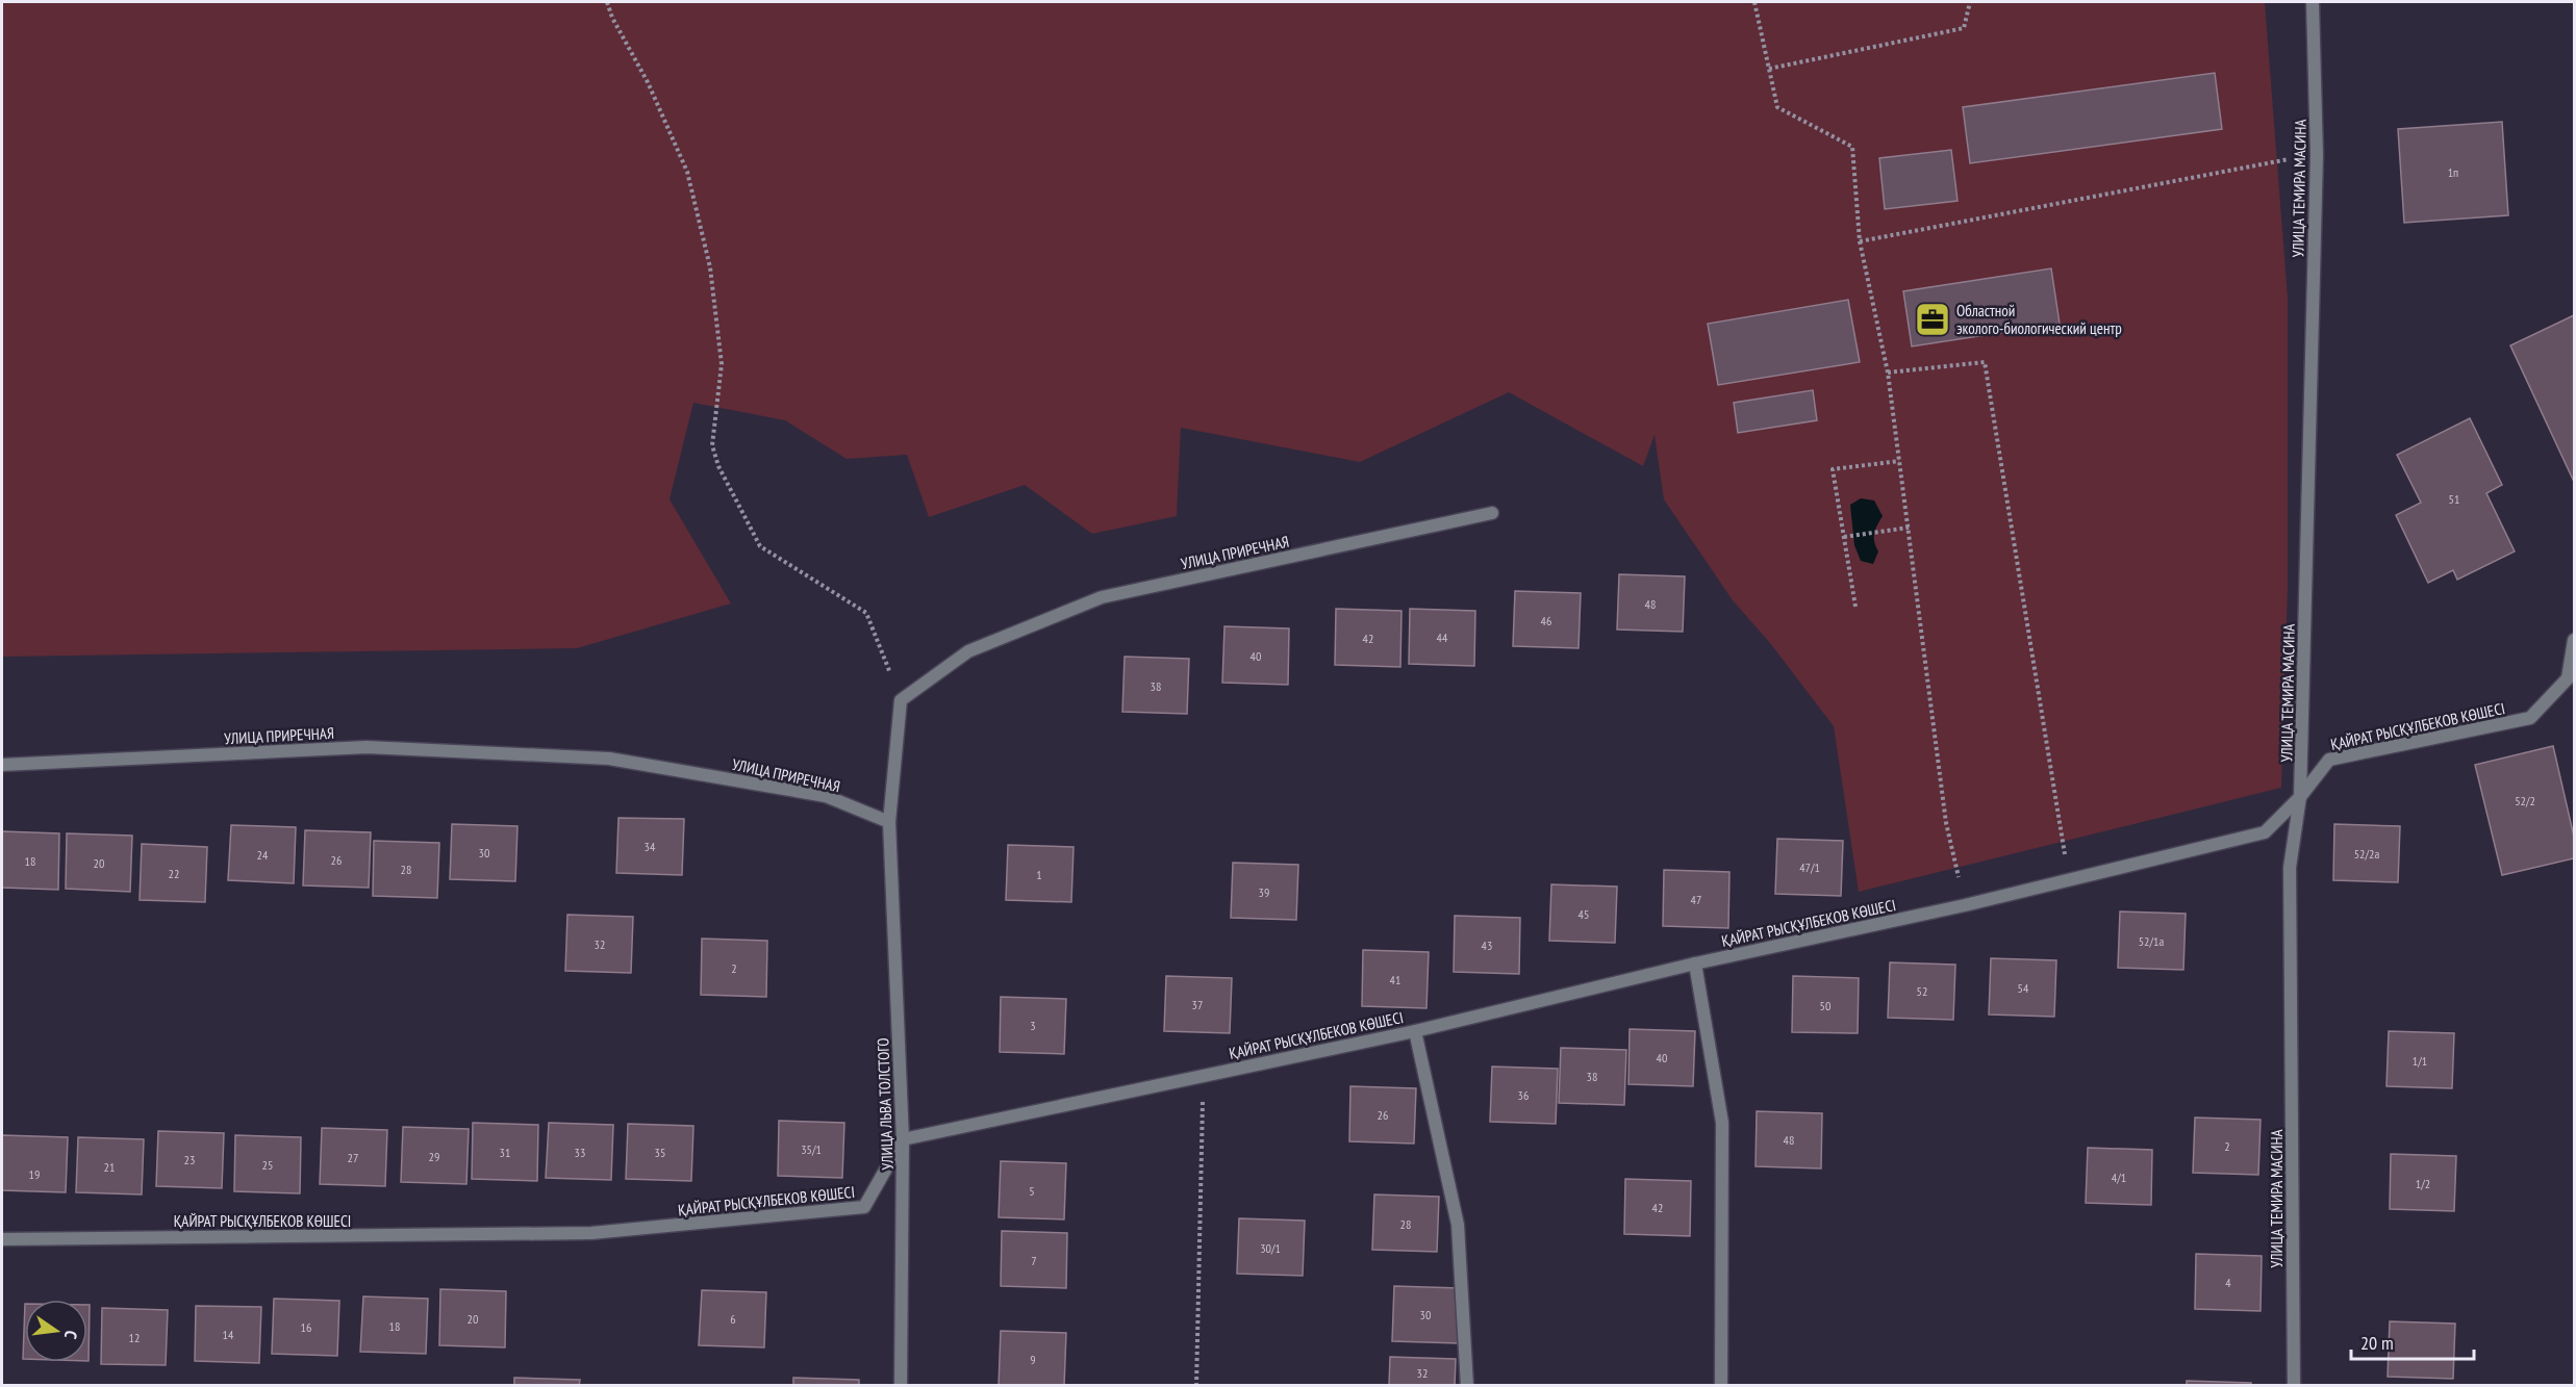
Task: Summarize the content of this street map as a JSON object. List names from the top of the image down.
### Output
{
  "streets": {
    "street": [
      "УЛИЦА ТЕМИРА МАСИНА",
      "УЛИЦА ПРИРЕЧНАЯ",
      "ҚАЙРАТ РЫСҚҰЛБЕКОВ КӨШЕСІ",
      "УЛИЦА ЛЬВА ТОЛСТОГО"
    ]
  },
  "crossings": [
    ["УЛИЦА ТЕМИРА МАСИНА", "ҚАЙРАТ РЫСҚҰЛБЕКОВ КӨШЕСІ"],
    ["УЛИЦА ПРИРЕЧНАЯ", "УЛИЦА ЛЬВА ТОЛСТОГО"],
    ["ҚАЙРАТ РЫСҚҰЛБЕКОВ КӨШЕСІ", "УЛИЦА ЛЬВА ТОЛСТОГО"]
  ],
  "places": {
    "office": ["Областной эколого-биологический центр"]
  },
  "house_numbers": [
    "1п",
    "51",
    "48",
    "46",
    "44",
    "42",
    "40",
    "38",
    "52/2",
    "34",
    "30",
    "52/2а",
    "24",
    "26",
    "18",
    "20",
    "47/1",
    "28",
    "22",
    "1",
    "39",
    "47",
    "45",
    "52/1а",
    "32",
    "43",
    "2",
    "41",
    "54",
    "52",
    "37",
    "50",
    "3",
    "40",
    "1/1",
    "38",
    "36",
    "26",
    "48",
    "2",
    "35/1",
    "31",
    "33",
    "35",
    "29",
    "27",
    "23",
    "25",
    "21",
    "19",
    "4/1",
    "1/2",
    "5",
    "42",
    "28",
    "30/1",
    "7",
    "4",
    "30",
    "20",
    "6",
    "18",
    "16",
    "14",
    "12",
    "9",
    "32"
  ],
  "scale_bar": "20 m",
  "north": "right"
}
